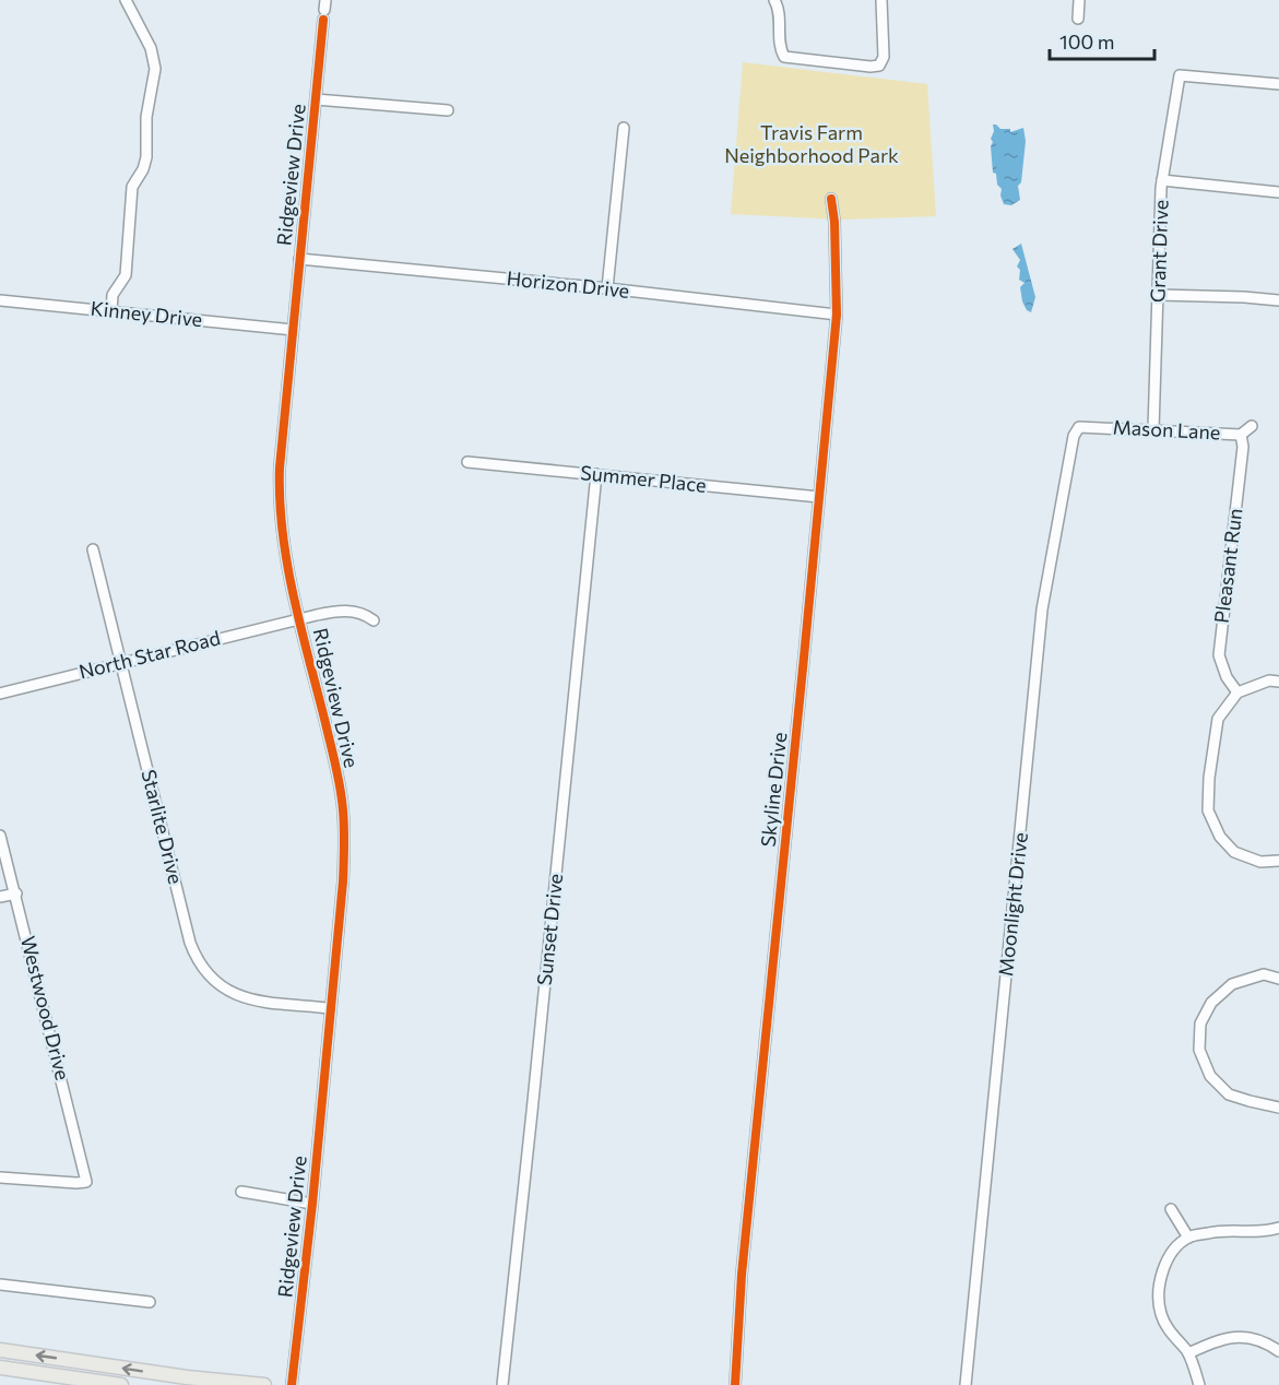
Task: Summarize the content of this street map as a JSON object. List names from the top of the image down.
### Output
{
  "streets": {
    "street": [
      "Ridgeview Drive",
      "Grant Drive",
      "Horizon Drive",
      "Kinney Drive",
      "Mason Lane",
      "Summer Place",
      "Pleasant Run",
      "North Star Road",
      "Skyline Drive",
      "Starlite Drive",
      "Moonlight Drive",
      "Sunset Drive",
      "Westwood Drive"
    ]
  },
  "crossings": [
    ["Ridgeview Drive", "Horizon Drive"],
    ["Ridgeview Drive", "Kinney Drive"],
    ["Ridgeview Drive", "North Star Road"],
    ["Ridgeview Drive", "Starlite Drive"],
    ["Grant Drive", "Mason Lane"],
    ["Horizon Drive", "Skyline Drive"],
    ["Mason Lane", "Pleasant Run"],
    ["Mason Lane", "Moonlight Drive"],
    ["Summer Place", "Skyline Drive"],
    ["Summer Place", "Sunset Drive"],
    ["North Star Road", "Starlite Drive"]
  ],
  "parks": ["Travis Farm Neighborhood Park"],
  "scale_bar": "100 m"
}
